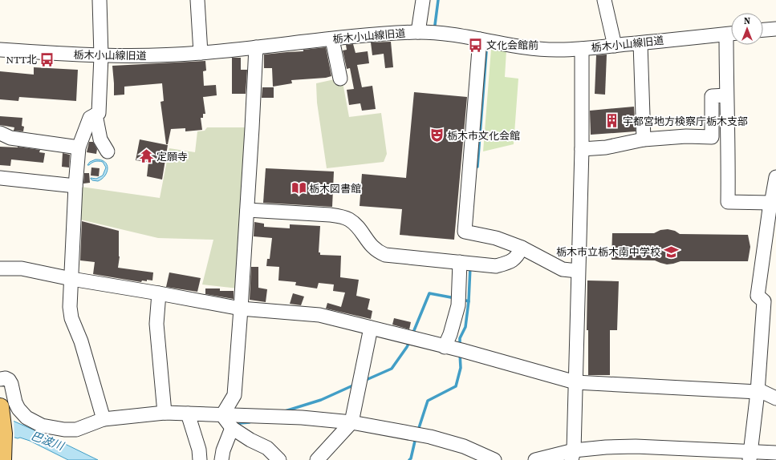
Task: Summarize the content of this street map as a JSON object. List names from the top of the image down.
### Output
{
  "streets": {
    "street": ["栃木小山線旧道"]
  },
  "water": ["巴波川"],
  "places": {
    "bus stop": ["文化会館前", "NTT北"],
    "building": ["宇都宮地方検察庁栃木支部"],
    "theatre": ["栃木市文化会館"],
    "temple": ["定願寺"],
    "library": ["栃木図書館"],
    "school or university": ["栃木市立栃木南中学校"]
  },
  "north": "top"
}
